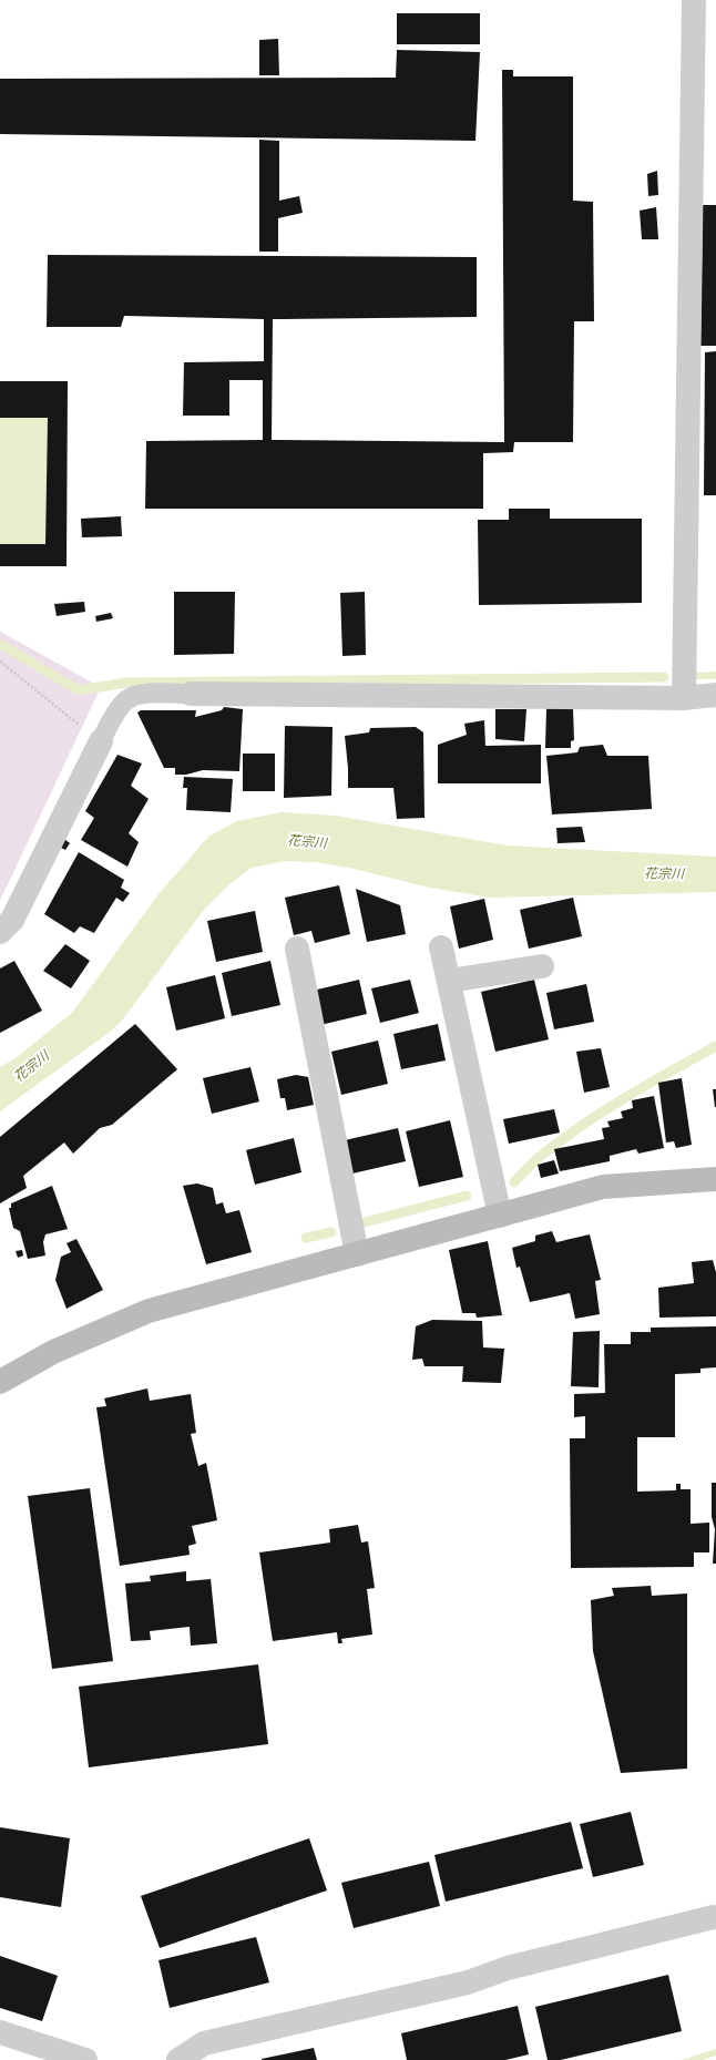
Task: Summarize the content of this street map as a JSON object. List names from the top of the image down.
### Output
{
  "water": ["花宗川"]
}
